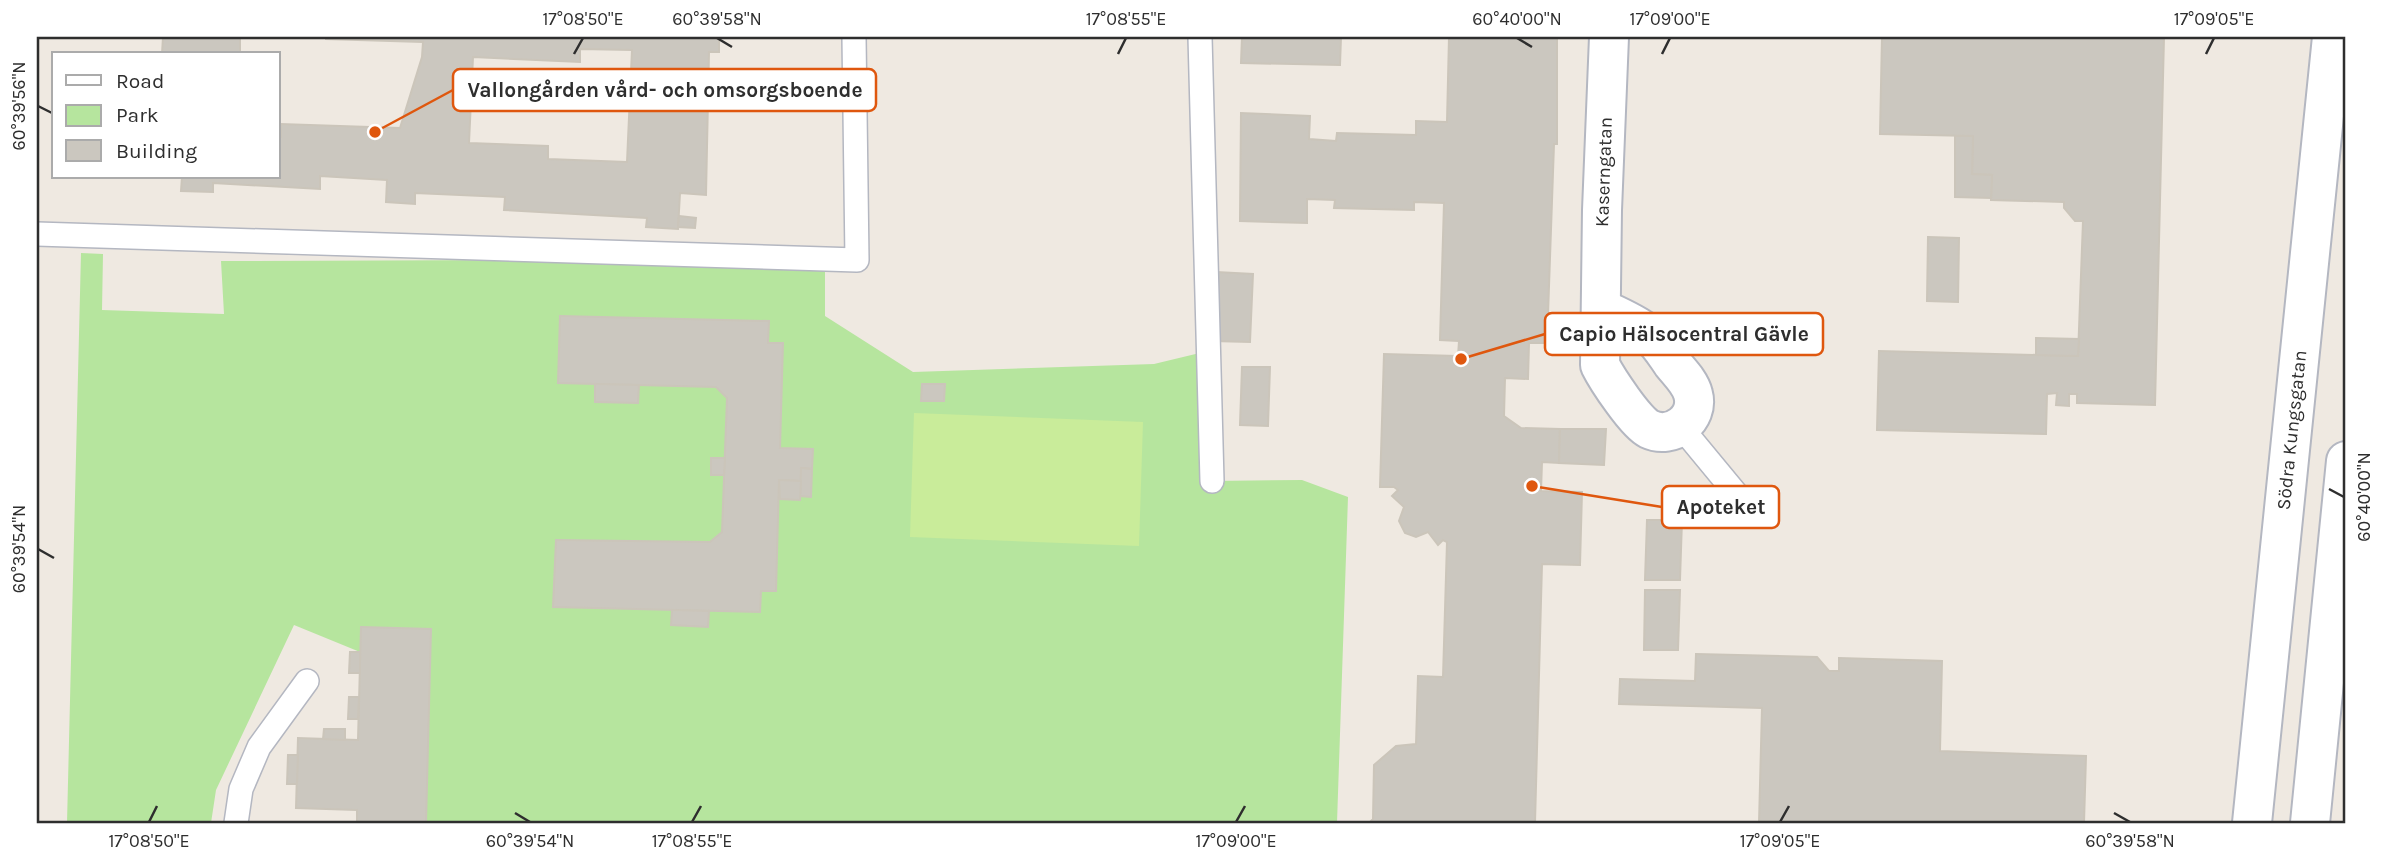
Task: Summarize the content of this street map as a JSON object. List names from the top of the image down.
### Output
{
  "streets": {
    "main road": ["Kaserngatan", "Södra Kungsgatan"]
  },
  "places": ["Vallongården vård- och omsorgsboende", "Capio Hälsocentral Gävle", "Apoteket"],
  "legend": ["Road", "Park", "Building"],
  "coordinates": [
    "17°08'50\"E",
    "60°39'58\"N",
    "17°08'55\"E",
    "60°40'00\"N",
    "17°09'00\"E",
    "17°09'05\"E",
    "60°39'56\"N",
    "60°39'54\"N"
  ]
}
